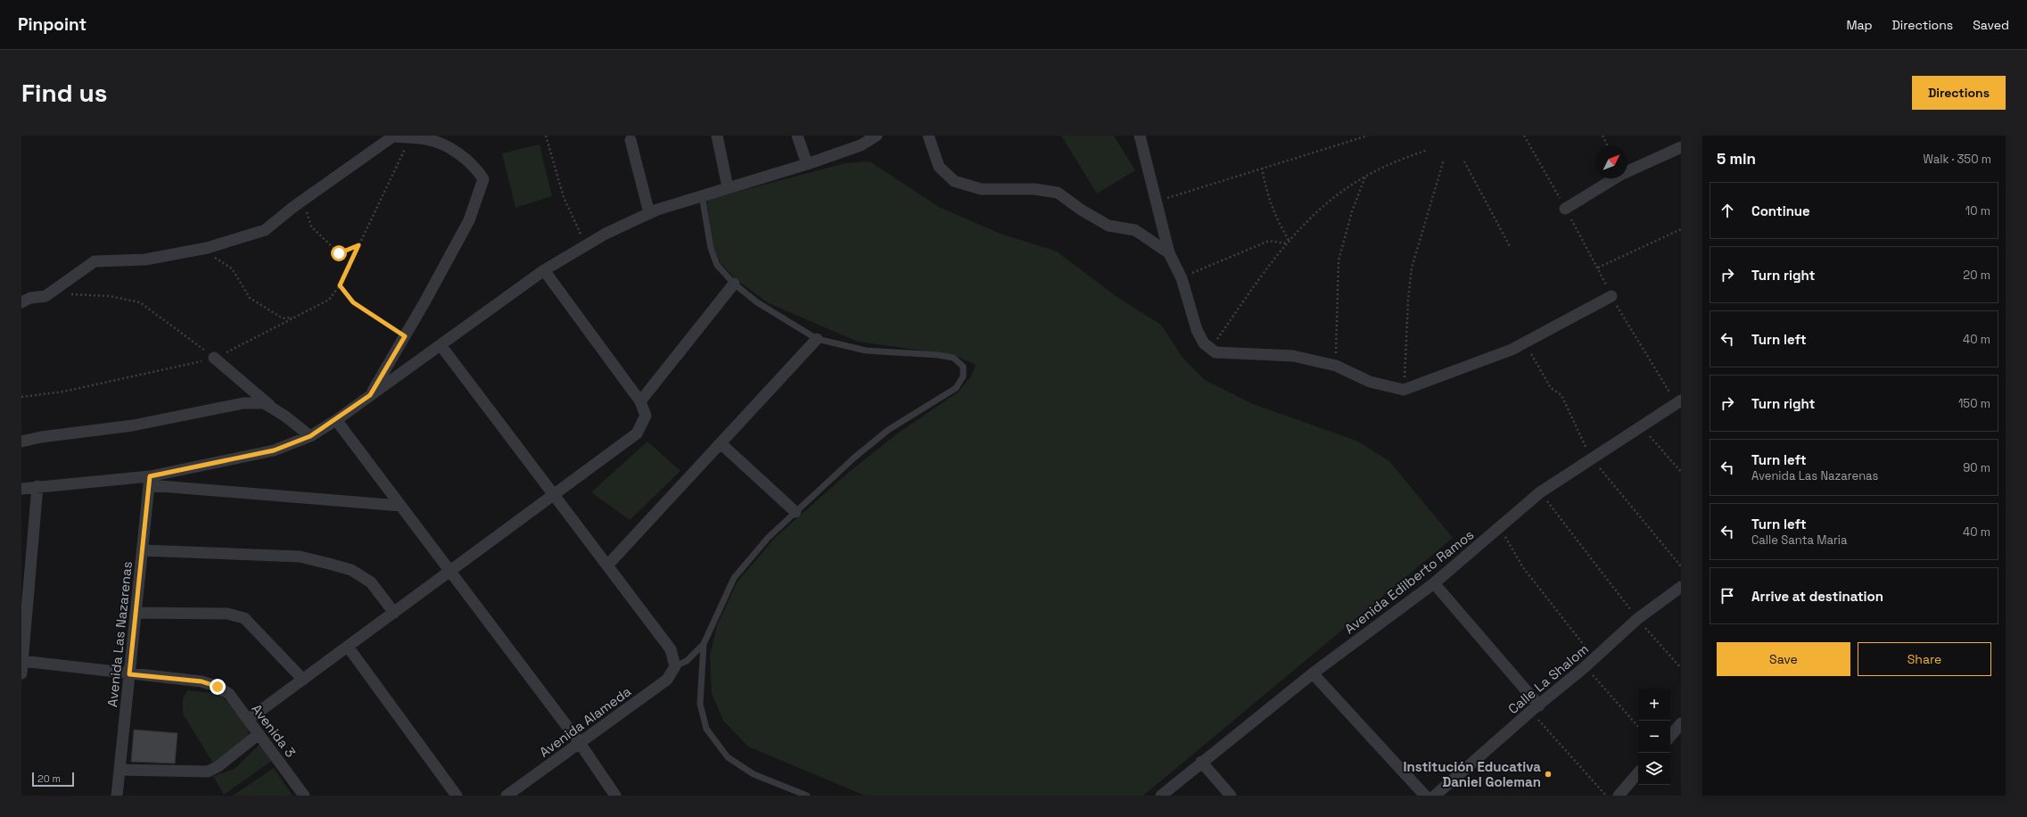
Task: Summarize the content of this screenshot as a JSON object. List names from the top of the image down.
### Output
{
  "streets": {
    "street": [
      "Avenida Edilberto Ramos",
      "Avenida Las Nazarenas",
      "Calle La Shalom",
      "Avenida Alameda",
      "Avenida 3"
    ]
  },
  "crossings": [
    ["Avenida Las Nazarenas", "Avenida 3"]
  ],
  "places": ["Institución Educativa Daniel Goleman"],
  "scale_bar": "20 m",
  "north": "top right",
  "page": {
    "header": "Pinpoint",
    "nav": ["Map", "Directions", "Saved"],
    "buttons": [
      "Directions",
      ["Save", "Share"]
    ],
    "title": "Find us",
    "heading": ["5 min", "Walk · 350 m"],
    "list": [
      ["Continue", "10 m"],
      ["Turn right", "20 m"],
      ["Turn left", "40 m"],
      ["Turn right", "150 m"],
      ["Turn left", "Avenida Las Nazarenas", "90 m"],
      ["Turn left", "Calle Santa Maria", "40 m"],
      "Arrive at destination"
    ],
    "map_buttons": ["+", "−"],
    "scale": "20 m"
  }
}
